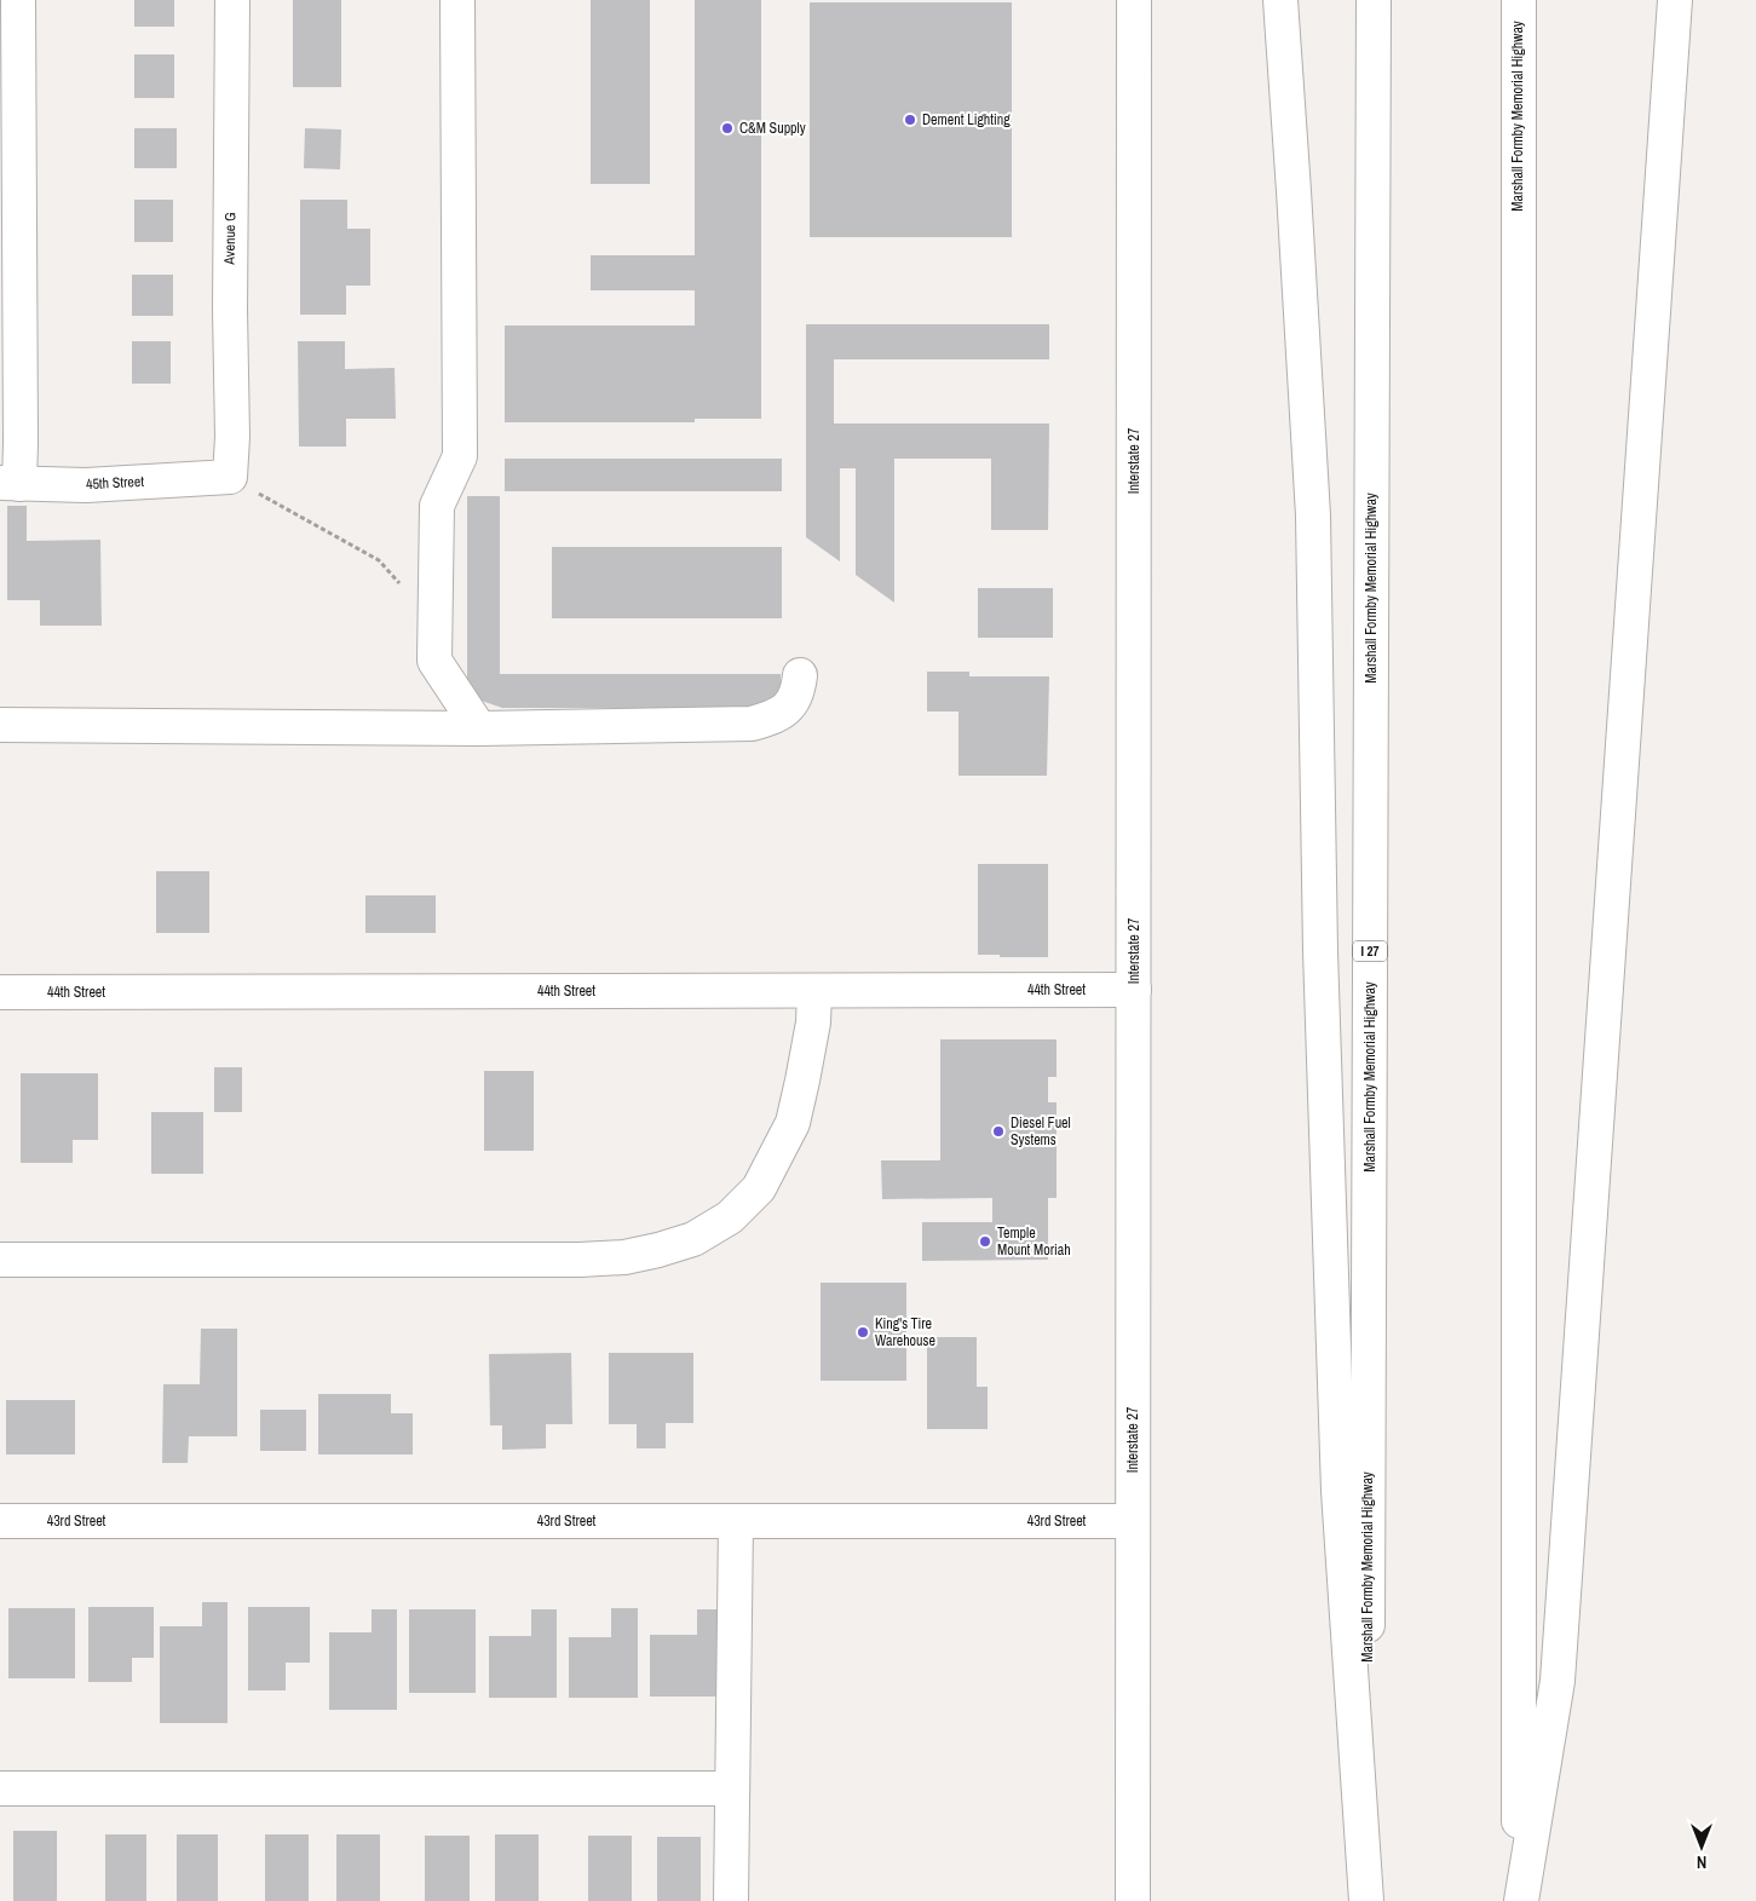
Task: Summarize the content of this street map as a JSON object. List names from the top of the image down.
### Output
{
  "streets": {
    "main road": [
      "Marshall Formby Memorial Highway",
      "Avenue G",
      "Interstate 27",
      "45th Street",
      "I 27",
      "44th Street",
      "43rd Street"
    ]
  },
  "crossings": [
    ["Avenue G", "45th Street"],
    ["Interstate 27", "44th Street"],
    ["Interstate 27", "43rd Street"]
  ],
  "places": [
    "Dement Lighting",
    "C&M Supply",
    "Diesel Fuel Systems",
    "Temple Mount Moriah",
    "King's Tire Warehouse"
  ],
  "north": "bottom"
}
